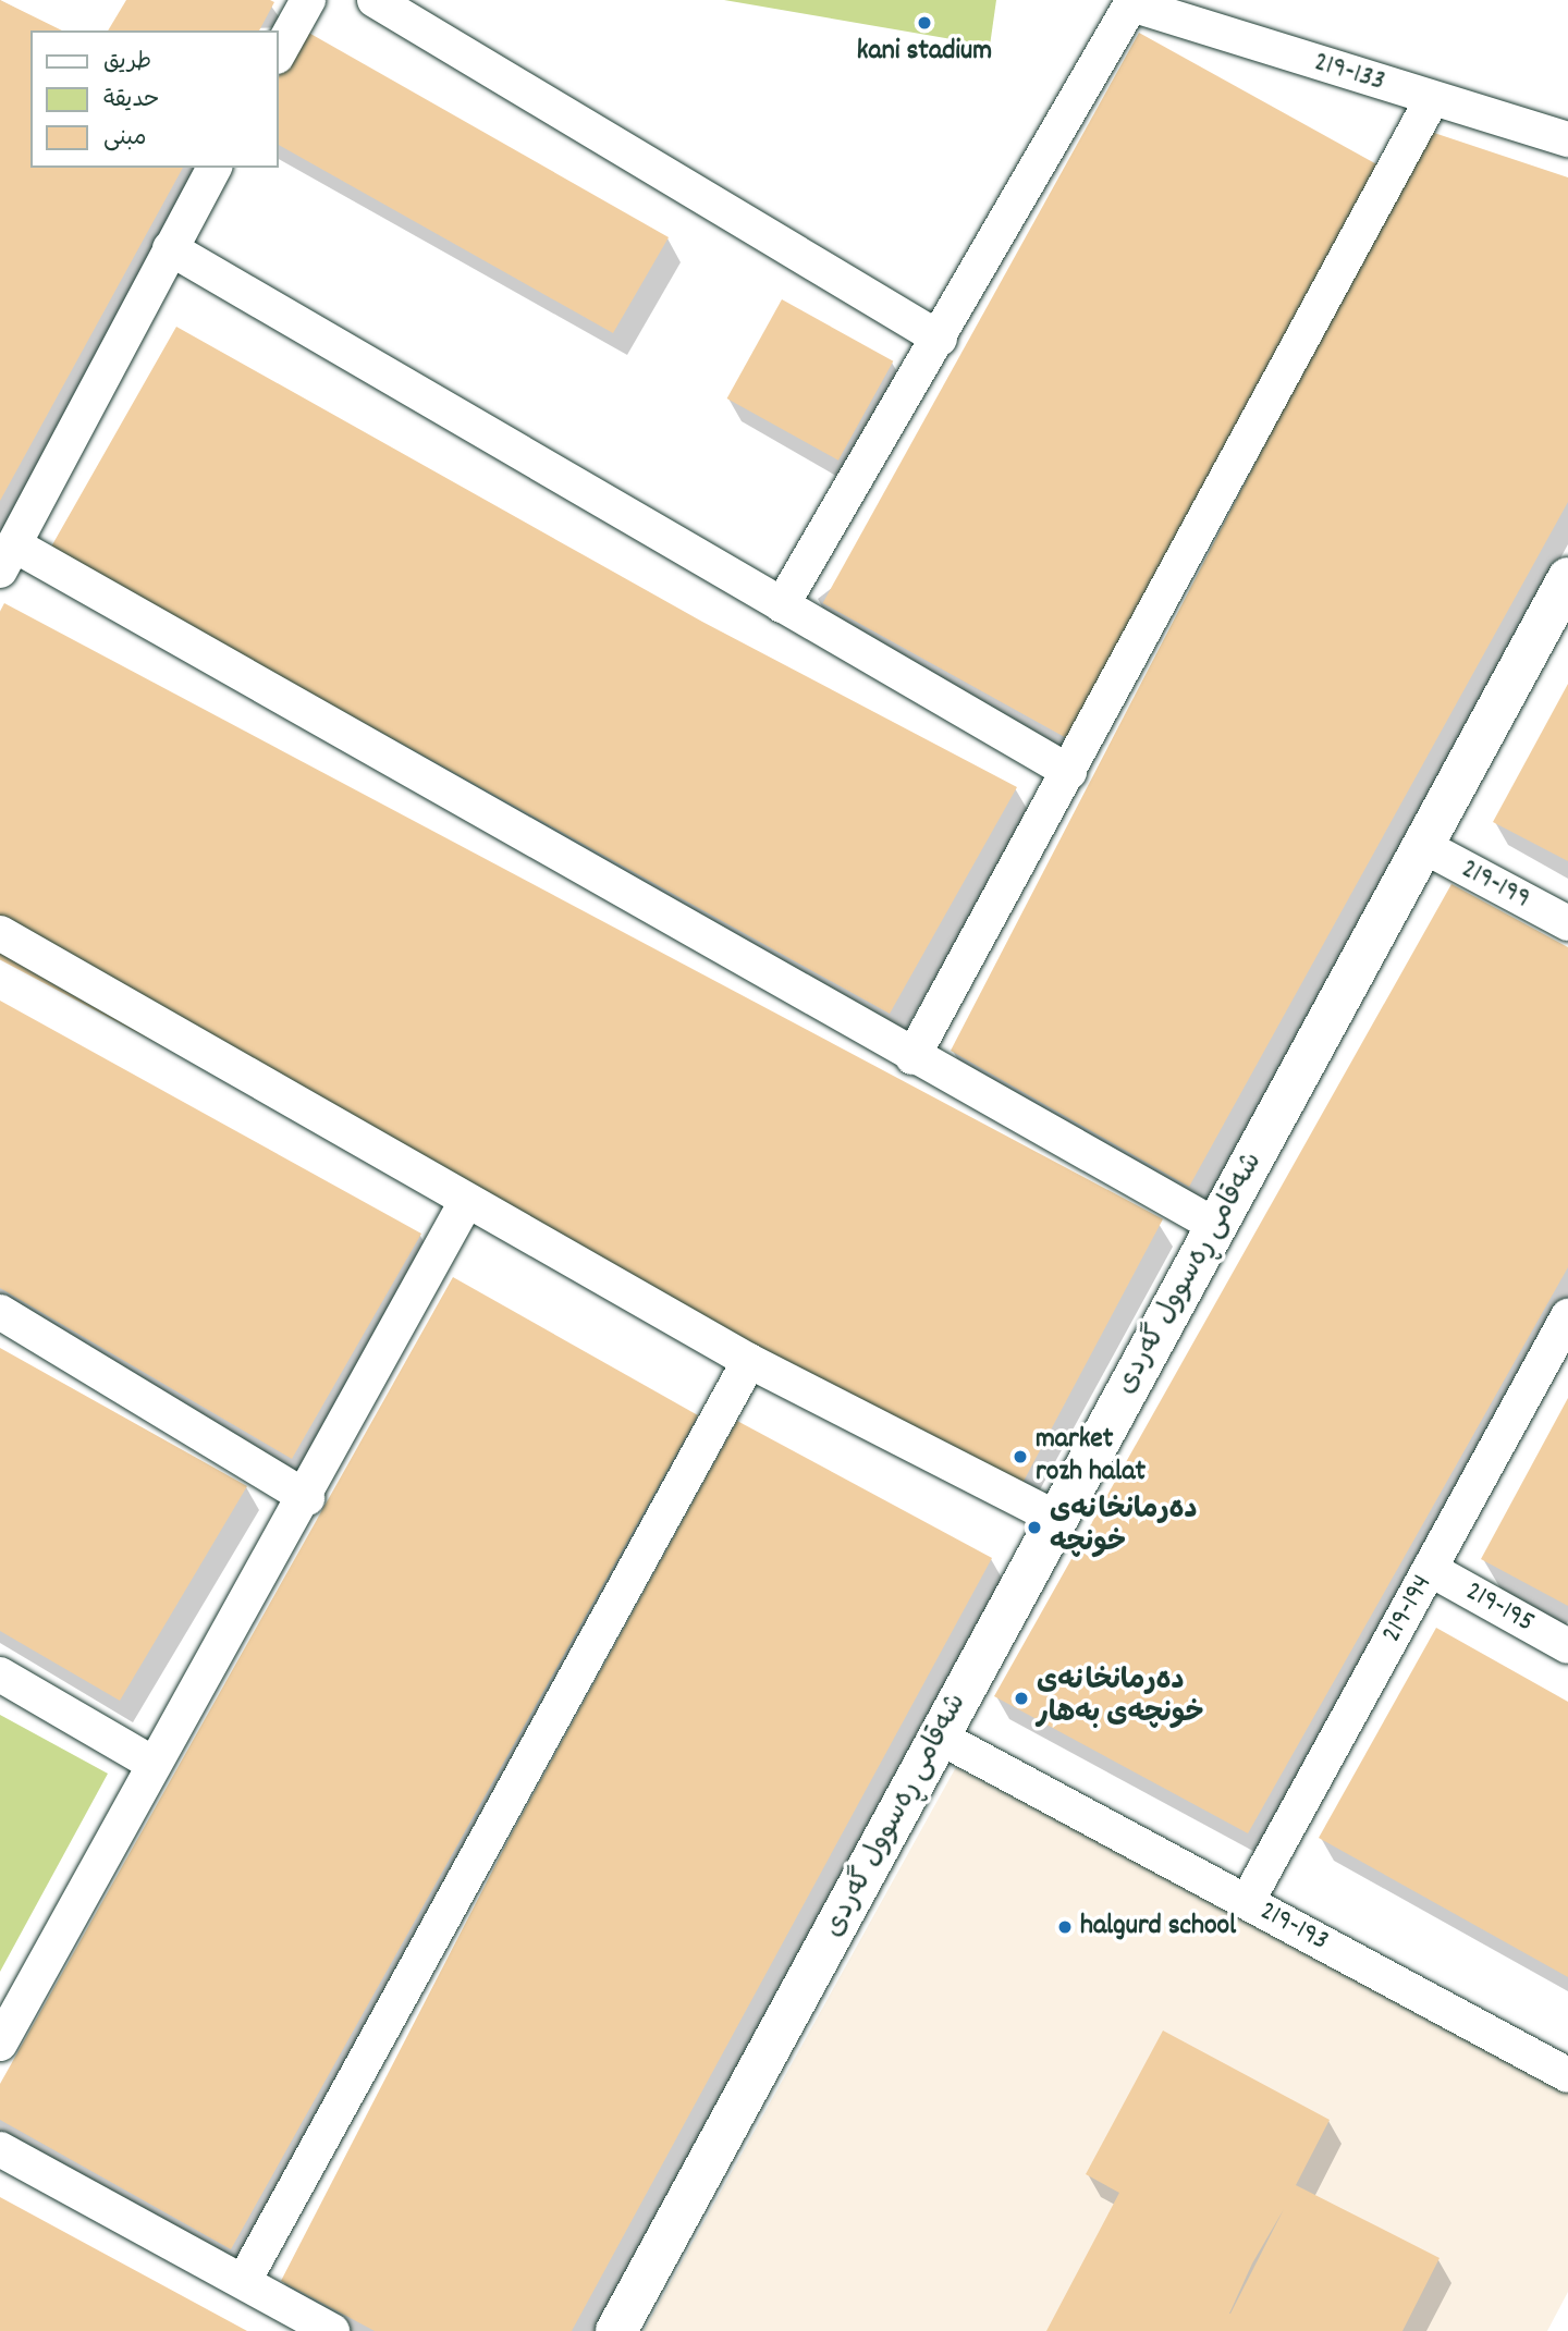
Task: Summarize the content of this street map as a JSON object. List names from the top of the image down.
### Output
{
  "streets": {
    "street": [
      "219-133",
      "219-199",
      "شەقامی ڕەسوول گەردی",
      "219-195",
      "219-194",
      "219-193"
    ]
  },
  "crossings": [
    ["219-199", "شەقامی ڕەسوول گەردی"],
    ["شەقامی ڕەسوول گەردی", "219-193"],
    ["219-195", "219-194"],
    ["219-194", "219-193"]
  ],
  "places": [
    "kani stadium",
    "market rozh halat",
    "دەرمانخانەی خونچە",
    "دەرمانخانەی خونچەی بەهار",
    "halgurd school"
  ],
  "legend": ["طريق", "حديقة", "مبنى"]
}
